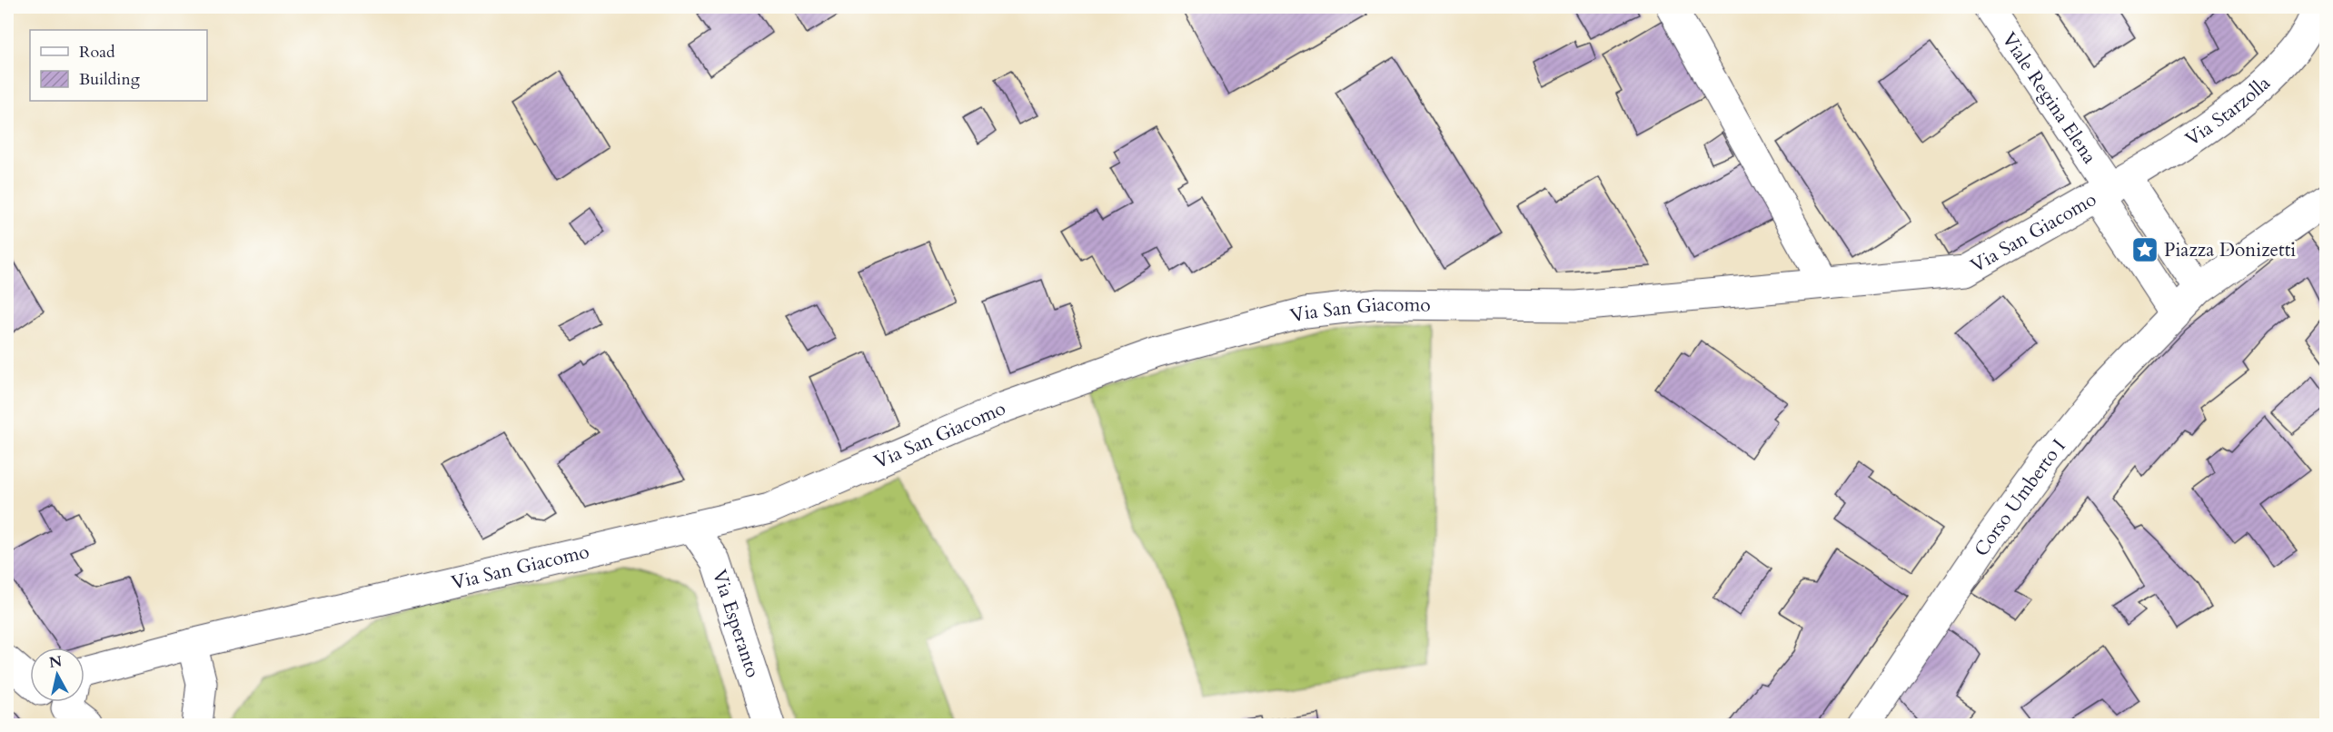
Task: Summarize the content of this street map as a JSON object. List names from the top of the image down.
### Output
{
  "streets": {
    "street": [
      "Viale Regina Elena",
      "Via Starzolla",
      "Via San Giacomo",
      "Corso Umberto I",
      "Via Esperanto"
    ]
  },
  "crossings": [
    ["Viale Regina Elena", "Via Starzolla"],
    ["Viale Regina Elena", "Via San Giacomo"],
    ["Via Starzolla", "Via San Giacomo"],
    ["Via San Giacomo", "Via Esperanto"]
  ],
  "places": {
    "place": ["Piazza Donizetti"]
  },
  "legend": ["Road", "Building"],
  "north": "top"
}
